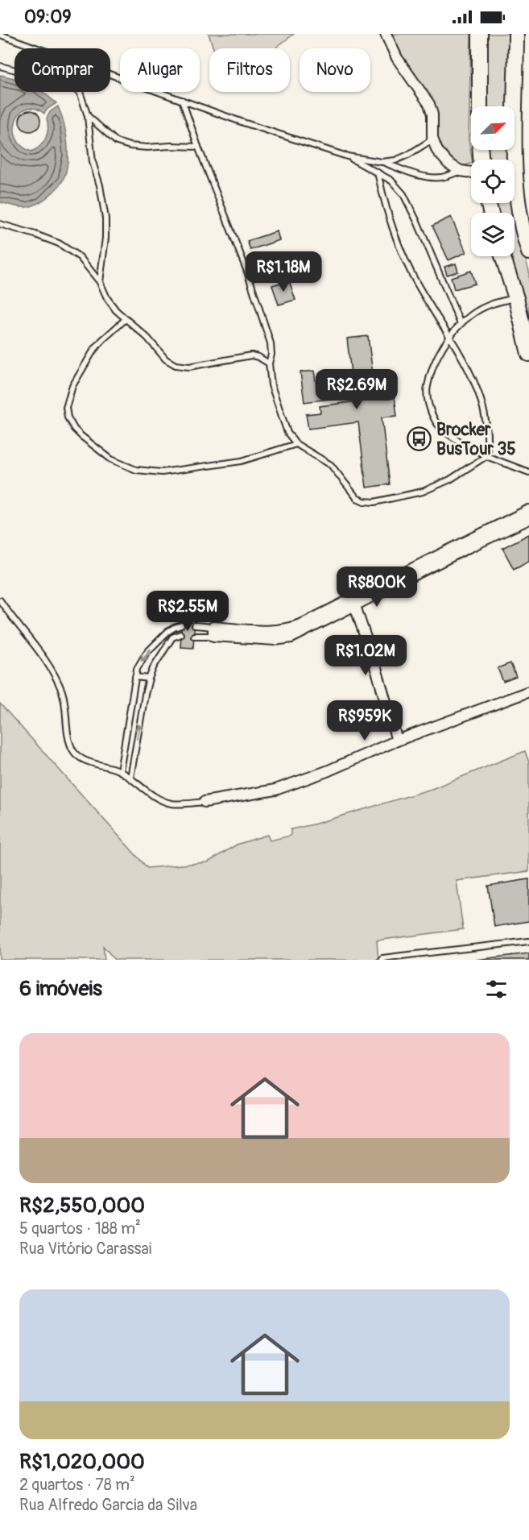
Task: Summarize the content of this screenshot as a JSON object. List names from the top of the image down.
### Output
{
  "places": {
    "bus stop": ["Brocker BusTour 35"]
  },
  "north": "top right",
  "page": {
    "status": "09:09",
    "chip": [
      "Comprar",
      "Alugar",
      "Filtros",
      "Novo"
    ],
    "price": [
      "R$1.18M",
      "R$2.69M",
      "R$800K",
      "R$2.55M",
      "R$1.02M",
      "R$959K"
    ],
    "heading": "6 imóveis",
    "list": [
      {
        "name": "R$2,550,000",
        "note": "5 quartos · 188 m² · Rua Vitório Carassai"
      },
      {
        "name": "R$1,020,000",
        "note": "2 quartos · 78 m² · Rua Alfredo Garcia da Silva"
      }
    ]
  }
}
